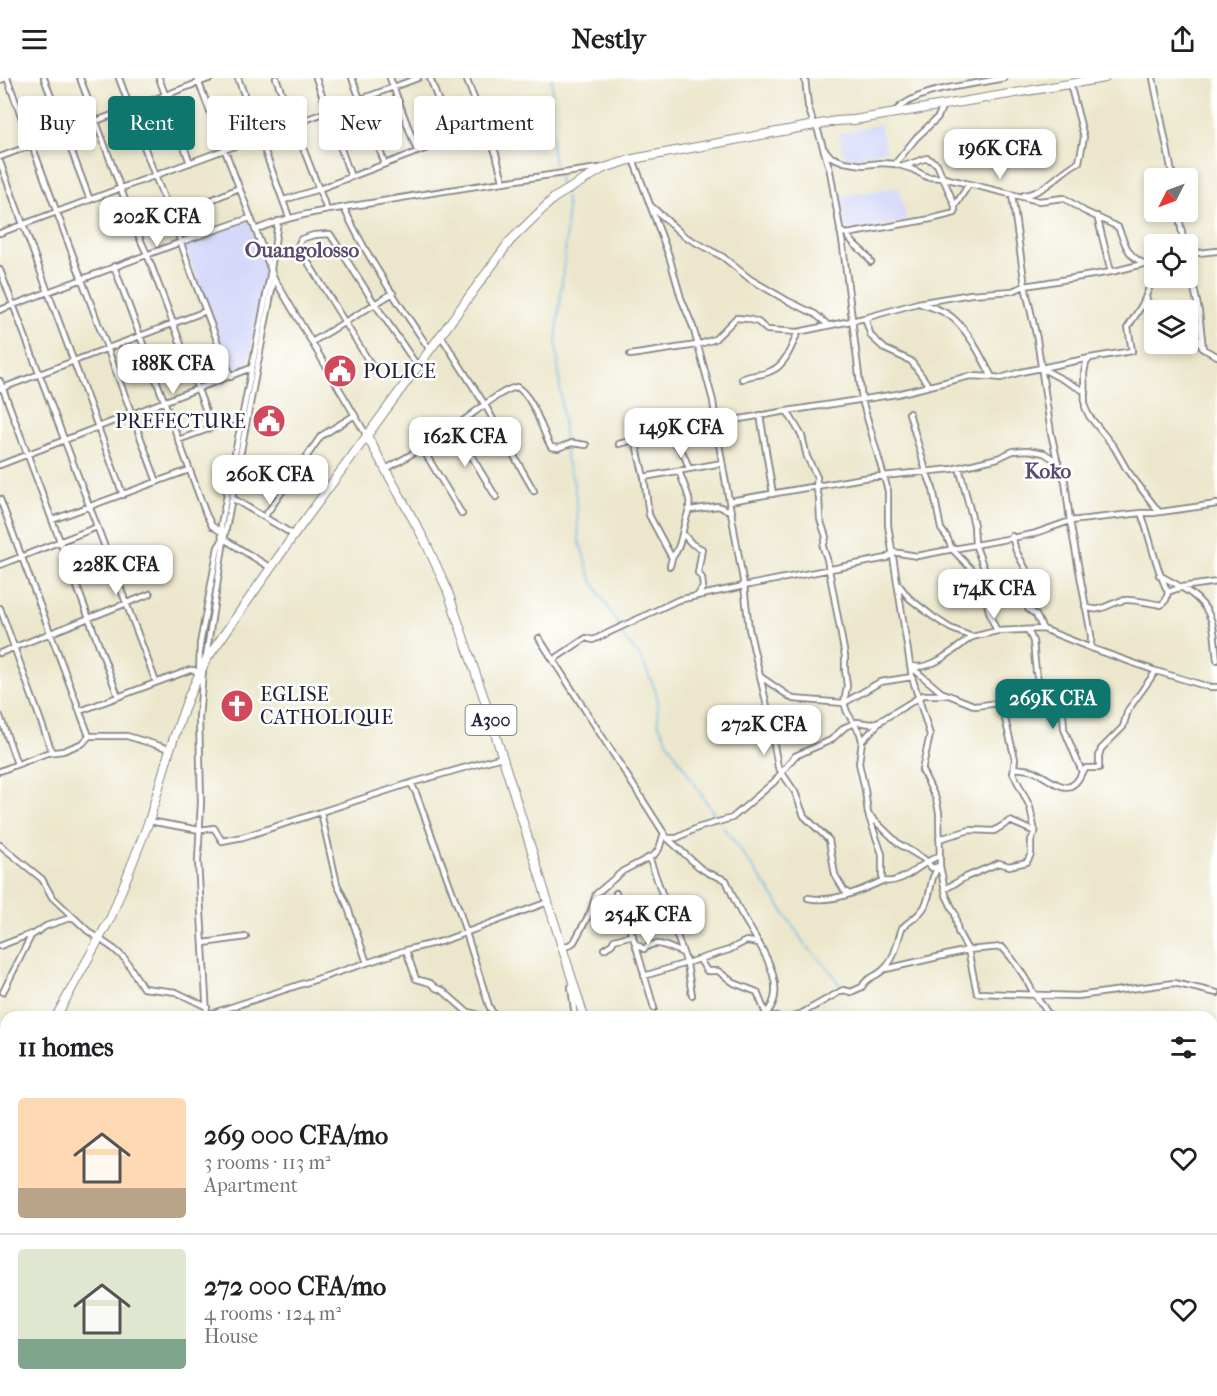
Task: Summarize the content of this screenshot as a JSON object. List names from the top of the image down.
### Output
{
  "streets": {
    "highway": ["A300"]
  },
  "districts": ["Ouangolosso", "Koko"],
  "places": {
    "public building": ["POLICE", "PREFECTURE"],
    "church": ["EGLISE CATHOLIQUE"]
  },
  "north": "bottom left",
  "page": {
    "header": "Nestly",
    "chip": [
      "Buy",
      "Rent",
      "Filters",
      "New",
      "Apartment"
    ],
    "price": [
      "196K CFA",
      "202K CFA",
      "188K CFA",
      "149K CFA",
      "162K CFA",
      "260K CFA",
      "228K CFA",
      "174K CFA",
      "269K CFA",
      "272K CFA",
      "254K CFA"
    ],
    "heading": "11 homes",
    "list": [
      {
        "name": "269 000 CFA/mo",
        "note": "3 rooms · 113 m² · Apartment"
      },
      {
        "name": "272 000 CFA/mo",
        "note": "4 rooms · 124 m² · House"
      }
    ]
  }
}
